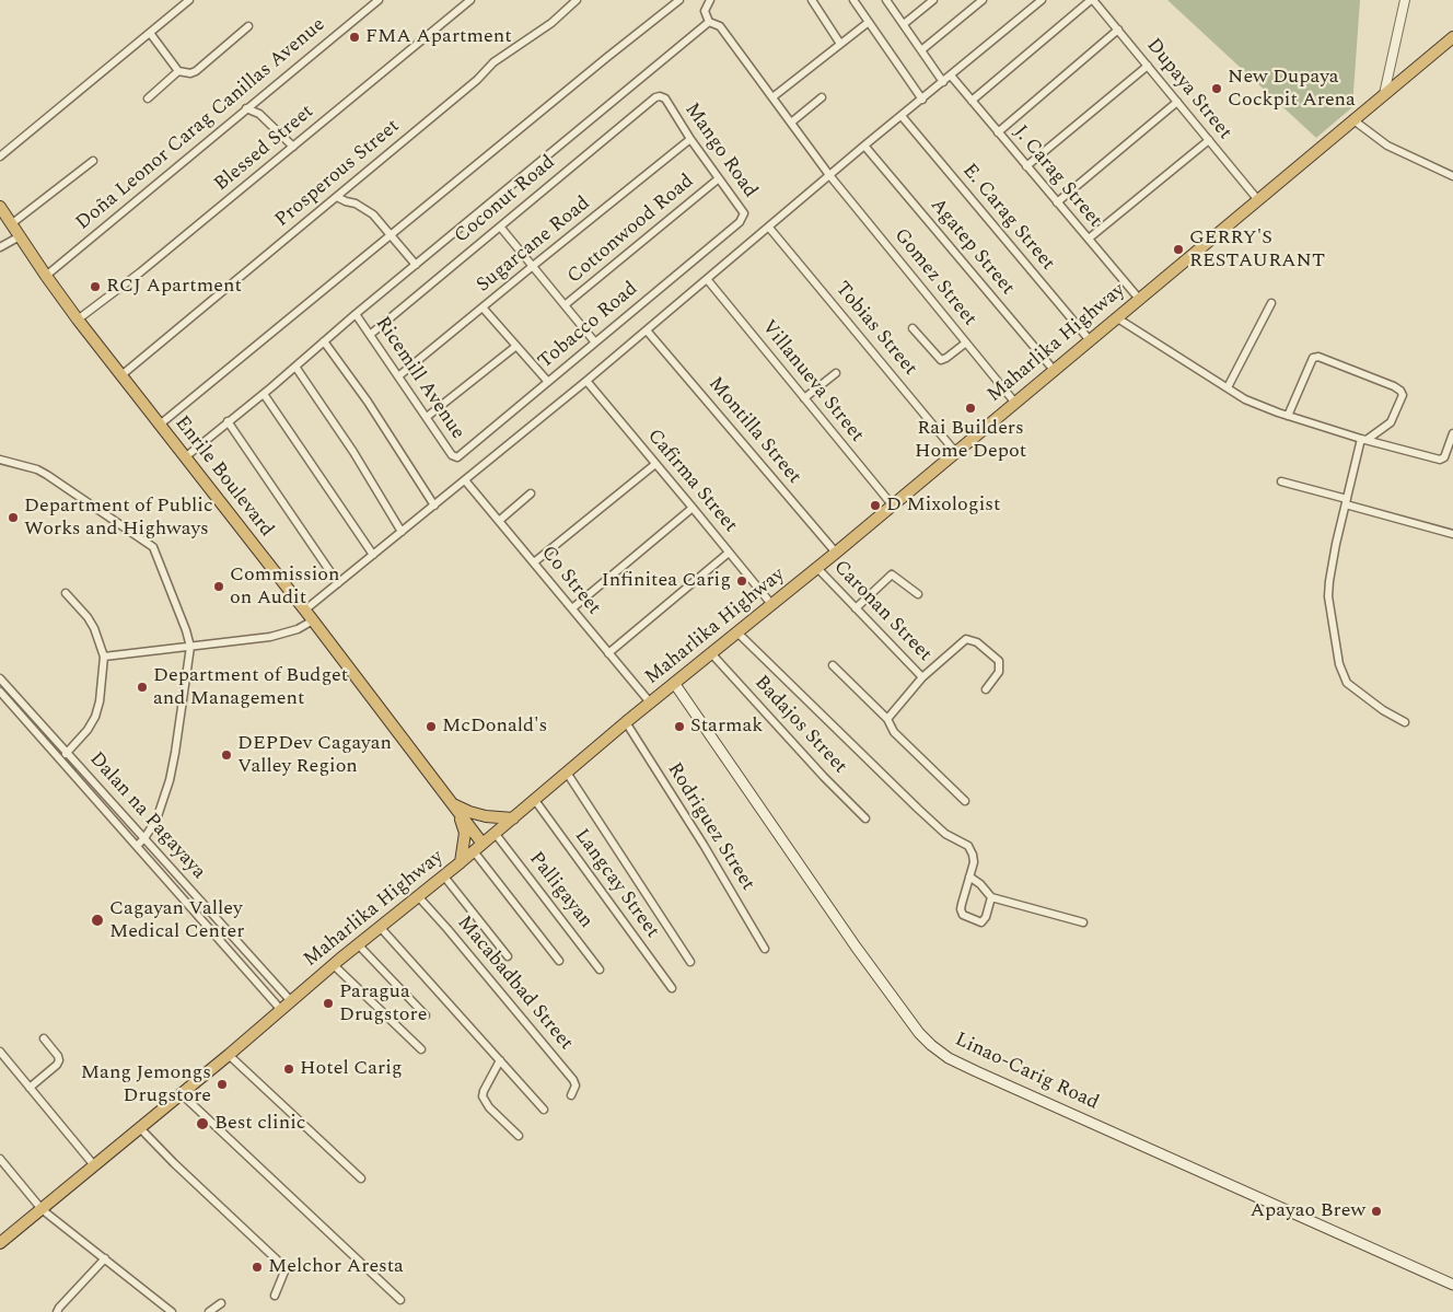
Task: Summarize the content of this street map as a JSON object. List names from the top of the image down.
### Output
{
  "streets": {
    "highway": ["Maharlika Highway", "Enrile Boulevard"],
    "main road": ["Linao-Carig Road"],
    "street": [
      "Dupaya Street",
      "Doña Leonor Carag Canillas Avenue",
      "Blessed Street",
      "Mango Road",
      "Prosperous Street",
      "J. Carag Street",
      "Coconut Road",
      "E. Carag Street",
      "Cottonwood Road",
      "Sugarcane Road",
      "Agatep Street",
      "Gomez Street",
      "Tobacco Road",
      "Tobias Street",
      "Ricemill Avenue",
      "Villanueva Street",
      "Montilla Street",
      "Cafirma Street",
      "Co Street",
      "Caronan Street",
      "Badajos Street",
      "Dalan na Pagayaya",
      "Rodriguez Street",
      "Langcay Street",
      "Palligayan",
      "Macabadbad Street"
    ]
  },
  "crossings": [
    ["Dupaya Street", "Maharlika Highway"],
    ["Doña Leonor Carag Canillas Avenue", "Enrile Boulevard"],
    ["Blessed Street", "Enrile Boulevard"],
    ["Mango Road", "Coconut Road"],
    ["Mango Road", "Cottonwood Road"],
    ["Mango Road", "Sugarcane Road"],
    ["Mango Road", "Tobacco Road"],
    ["Prosperous Street", "Enrile Boulevard"],
    ["J. Carag Street", "Maharlika Highway"],
    ["Coconut Road", "Ricemill Avenue"],
    ["E. Carag Street", "Maharlika Highway"],
    ["Sugarcane Road", "Ricemill Avenue"],
    ["Agatep Street", "Maharlika Highway"],
    ["Gomez Street", "Maharlika Highway"],
    ["Tobacco Road", "Ricemill Avenue"],
    ["Tobias Street", "Maharlika Highway"],
    ["Maharlika Highway", "Villanueva Street"],
    ["Maharlika Highway", "Montilla Street"],
    ["Maharlika Highway", "Enrile Boulevard"],
    ["Maharlika Highway", "Cafirma Street"],
    ["Maharlika Highway", "Co Street"],
    ["Maharlika Highway", "Caronan Street"],
    ["Maharlika Highway", "Badajos Street"],
    ["Maharlika Highway", "Dalan na Pagayaya"],
    ["Maharlika Highway", "Rodriguez Street"],
    ["Maharlika Highway", "Langcay Street"],
    ["Maharlika Highway", "Palligayan"],
    ["Maharlika Highway", "Macabadbad Street"],
    ["Maharlika Highway", "Linao-Carig Road"]
  ],
  "places": [
    "FMA Apartment",
    "New Dupaya Cockpit Arena",
    "GERRY'S RESTAURANT",
    "RCJ Apartment",
    "Rai Builders Home Depot",
    "D Mixologist",
    "Department of Public Works and Highways",
    "Infinitea Carig",
    "Commission on Audit",
    "Department of Budget and Management",
    "McDonald's",
    "Starmak",
    "DEPDev Cagayan Valley Region",
    "Cagayan Valley Medical Center",
    "Paragua Drugstore",
    "Hotel Carig",
    "Mang Jemongs Drugstore",
    "Best clinic",
    "Apayao Brew",
    "Melchor Aresta"
  ]
}
